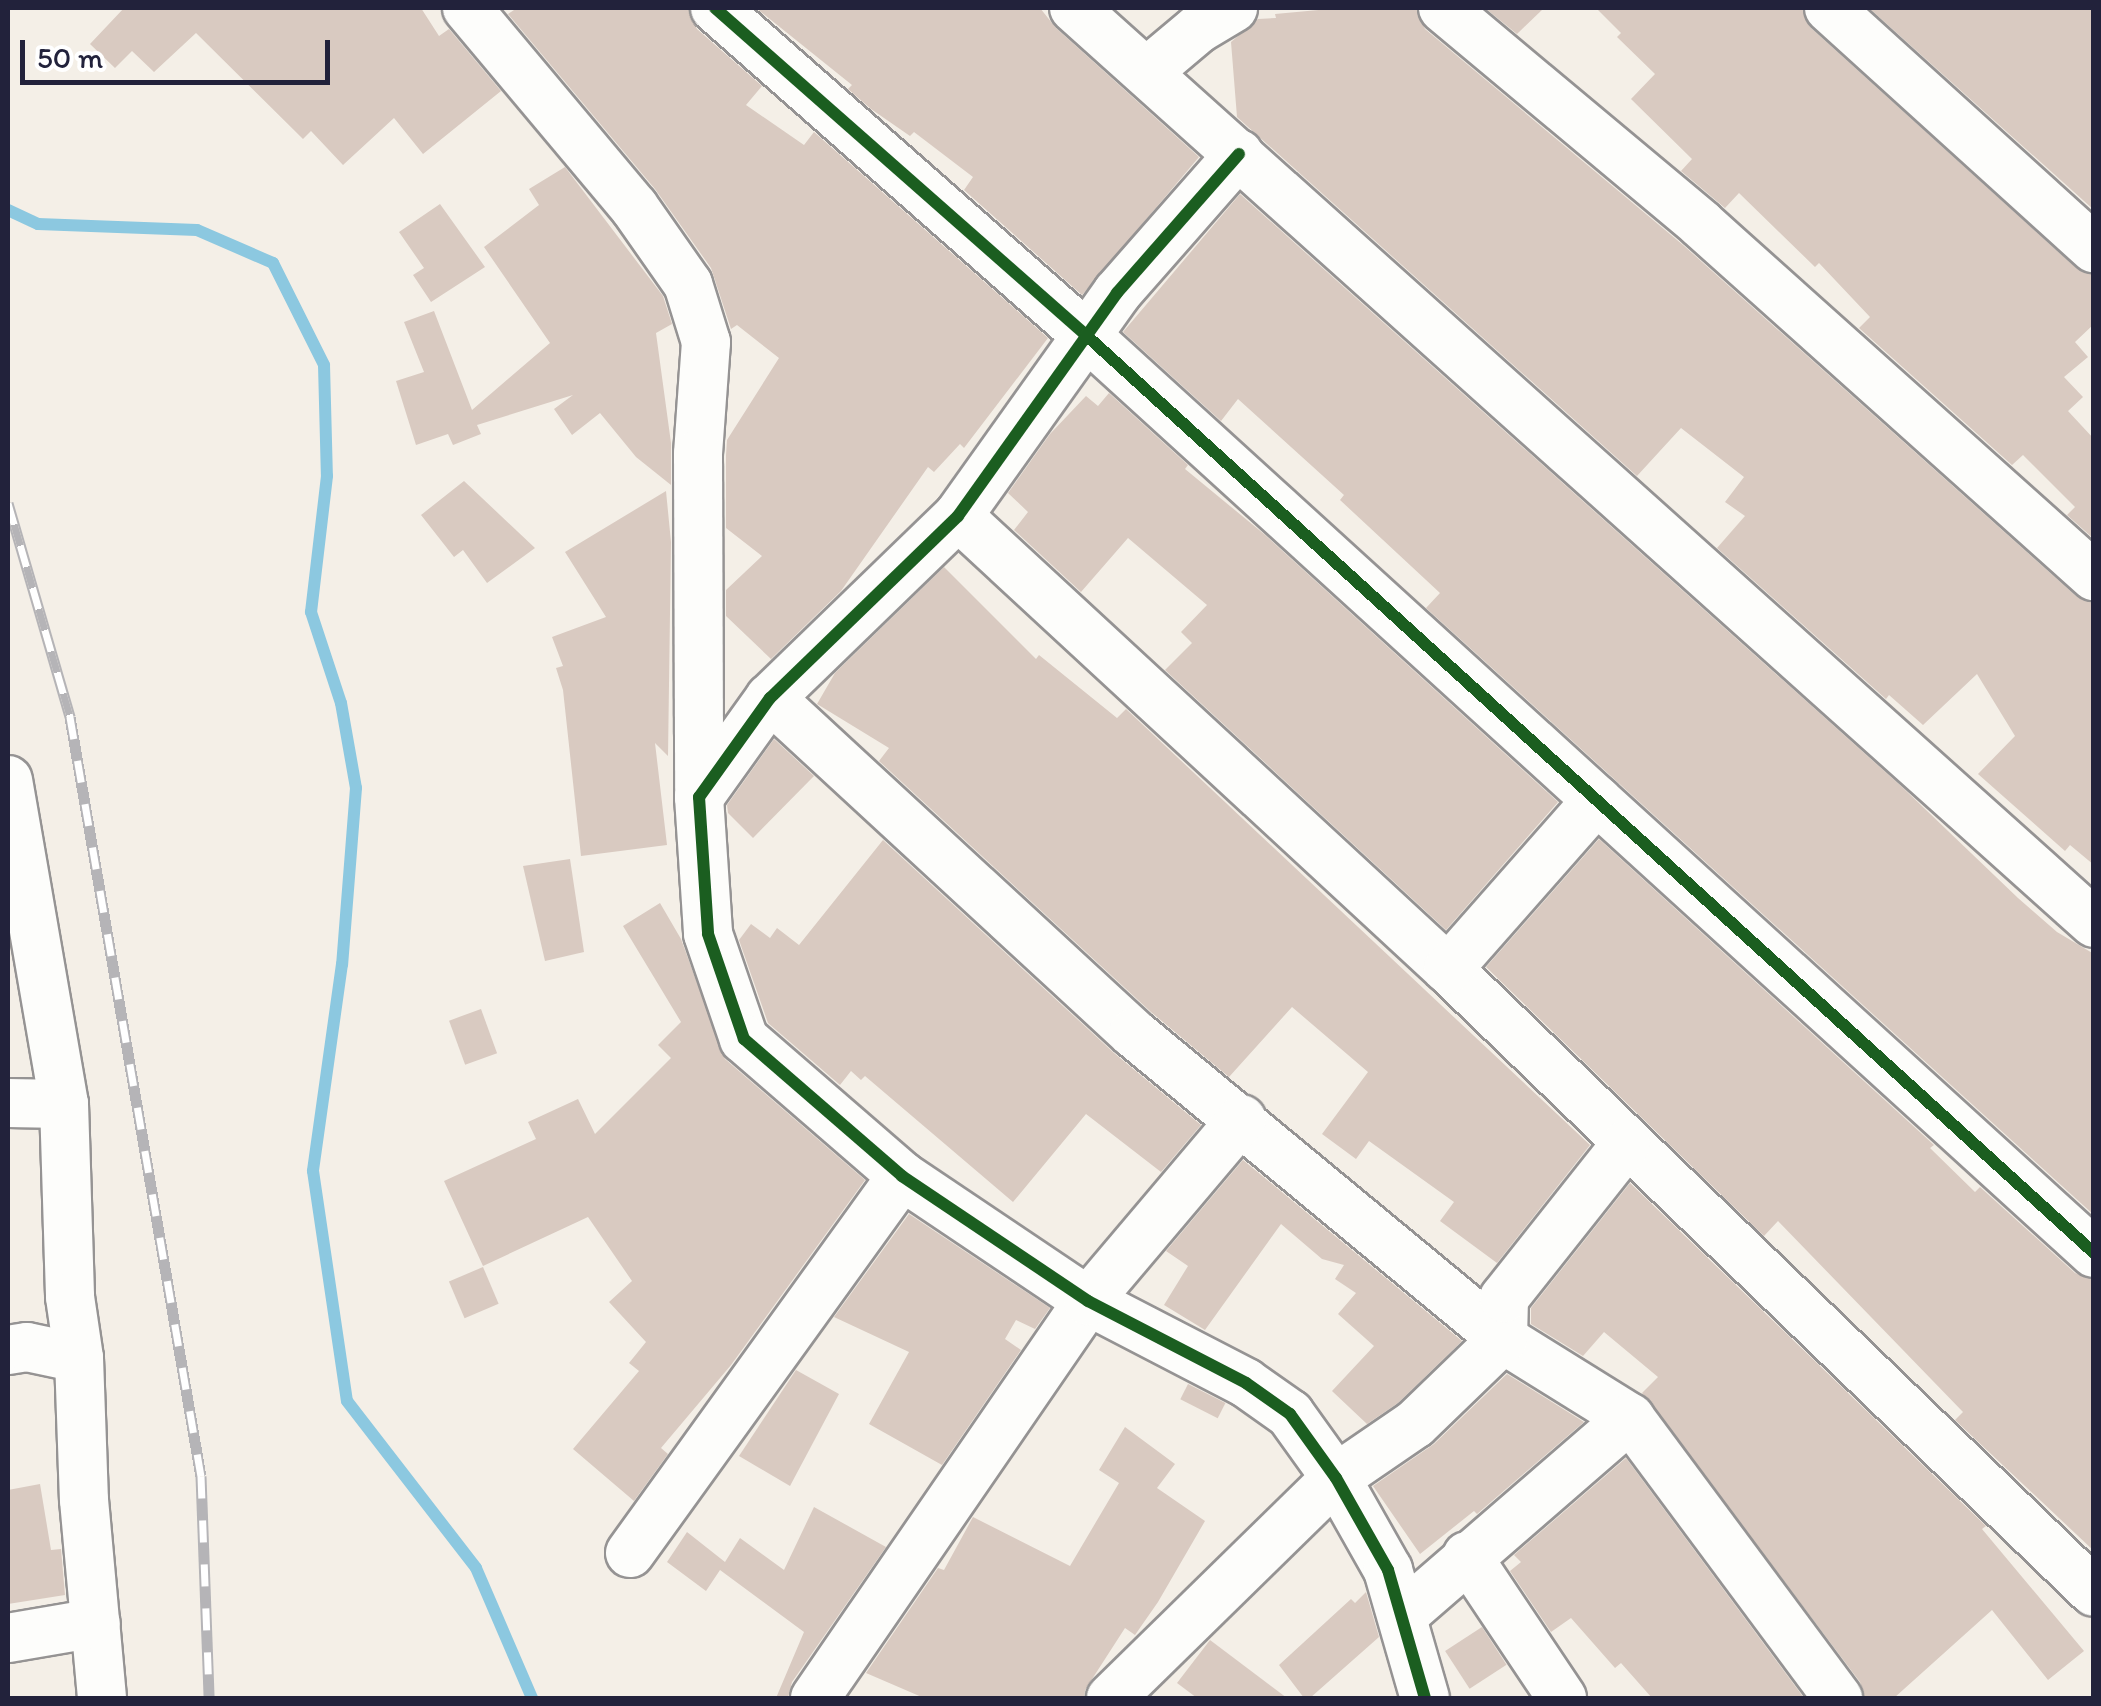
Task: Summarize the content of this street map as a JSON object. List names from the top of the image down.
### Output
{
  "scale_bar": "50 m"
}
